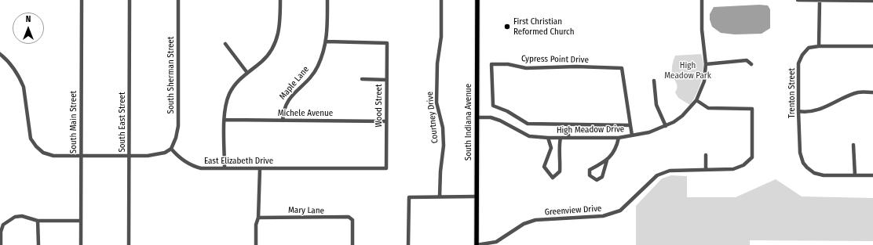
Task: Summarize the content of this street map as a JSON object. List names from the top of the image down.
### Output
{
  "streets": {
    "main road": ["South Indiana Avenue"],
    "street": [
      "Cypress Point Drive",
      "South Sherman Street",
      "Maple Lane",
      "Trenton Street",
      "Wood Street",
      "Michele Avenue",
      "Courtney Drive",
      "South Main Street",
      "South East Street",
      "High Meadow Drive",
      "East Elizabeth Drive",
      "Mary Lane",
      "Greenview Drive"
    ]
  },
  "crossings": [
    ["South Sherman Street", "East Elizabeth Drive"],
    ["Maple Lane", "Wood Street"],
    ["Maple Lane", "Michele Avenue"],
    ["Wood Street", "Michele Avenue"],
    ["Wood Street", "East Elizabeth Drive"],
    ["South Indiana Avenue", "High Meadow Drive"],
    ["South Indiana Avenue", "Greenview Drive"],
    ["High Meadow Drive", "Greenview Drive"]
  ],
  "parks": ["High Meadow Park"],
  "places": ["First Christian Reformed Church"],
  "north": "top"
}
